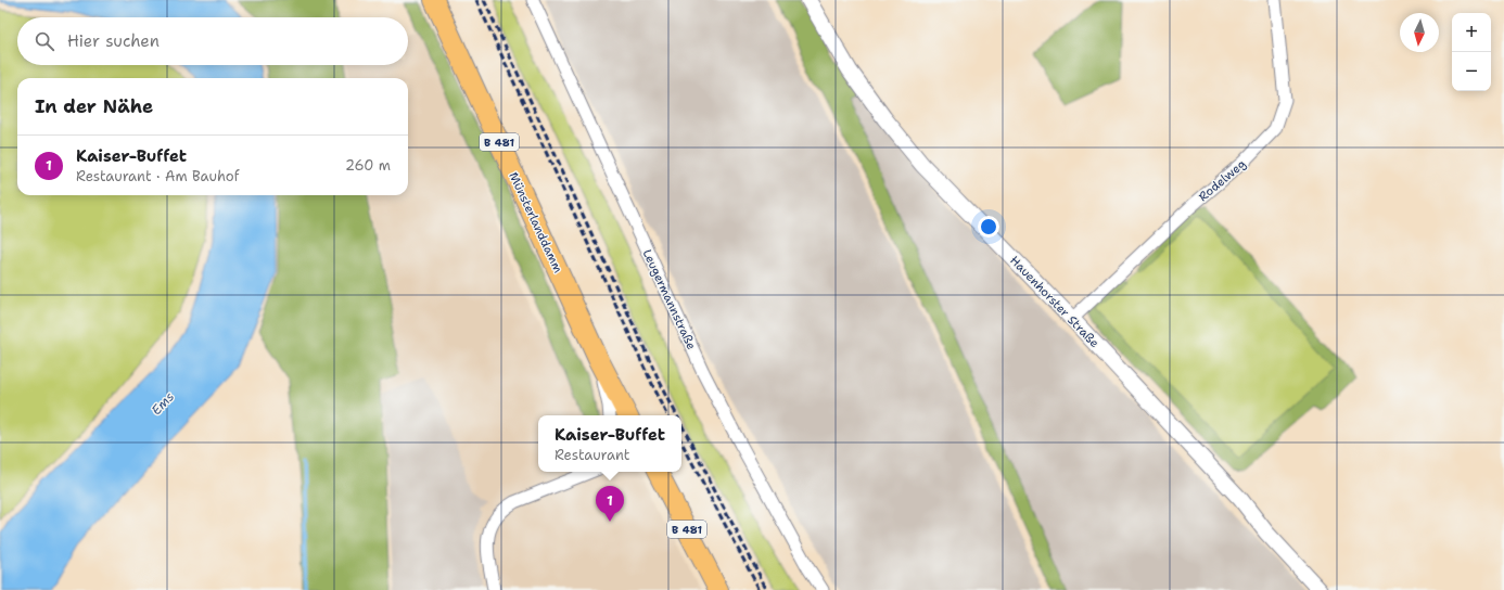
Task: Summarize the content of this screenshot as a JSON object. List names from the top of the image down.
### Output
{
  "streets": {
    "main road": ["B 481", "Münsterlanddamm"],
    "street": ["Rodelweg", "Leugermannstraße", "Hauenhorster Straße"]
  },
  "crossings": [
    ["Rodelweg", "Hauenhorster Straße"]
  ],
  "water": ["Ems"],
  "north": "bottom",
  "page": {
    "map_buttons": ["+", "−"],
    "search": "Hier suchen",
    "heading": "In der Nähe",
    "list": [
      {
        "mark": "1",
        "name": "Kaiser-Buffet",
        "note": "Restaurant · Am Bauhof",
        "value": "260 m"
      }
    ],
    "popup": ["Kaiser-Buffet", "Restaurant"],
    "pins": "1"
  }
}
